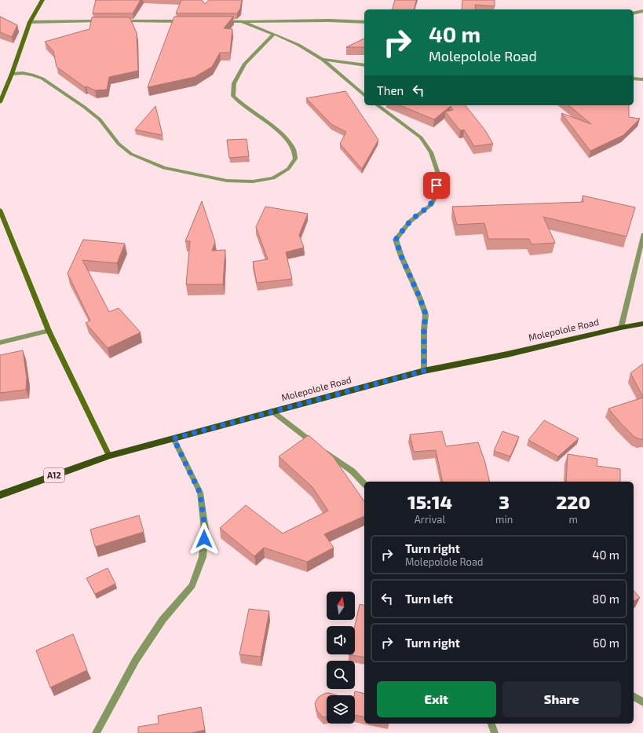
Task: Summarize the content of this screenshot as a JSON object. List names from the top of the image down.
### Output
{
  "streets": {
    "main road": ["Molepolole Road", "A12"]
  },
  "north": "top",
  "page": {
    "turn": ["40 m", "Molepolole Road"],
    "then": "Then",
    "eta": [
      "15:14",
      "Arrival",
      "3",
      "min",
      "220",
      "m"
    ],
    "list": [
      {
        "name": "Turn right",
        "note": "Molepolole Road",
        "value": "40 m"
      },
      {
        "name": "Turn left",
        "value": "80 m"
      },
      {
        "name": "Turn right",
        "value": "60 m"
      }
    ],
    "buttons": ["Exit", "Share"]
  }
}
